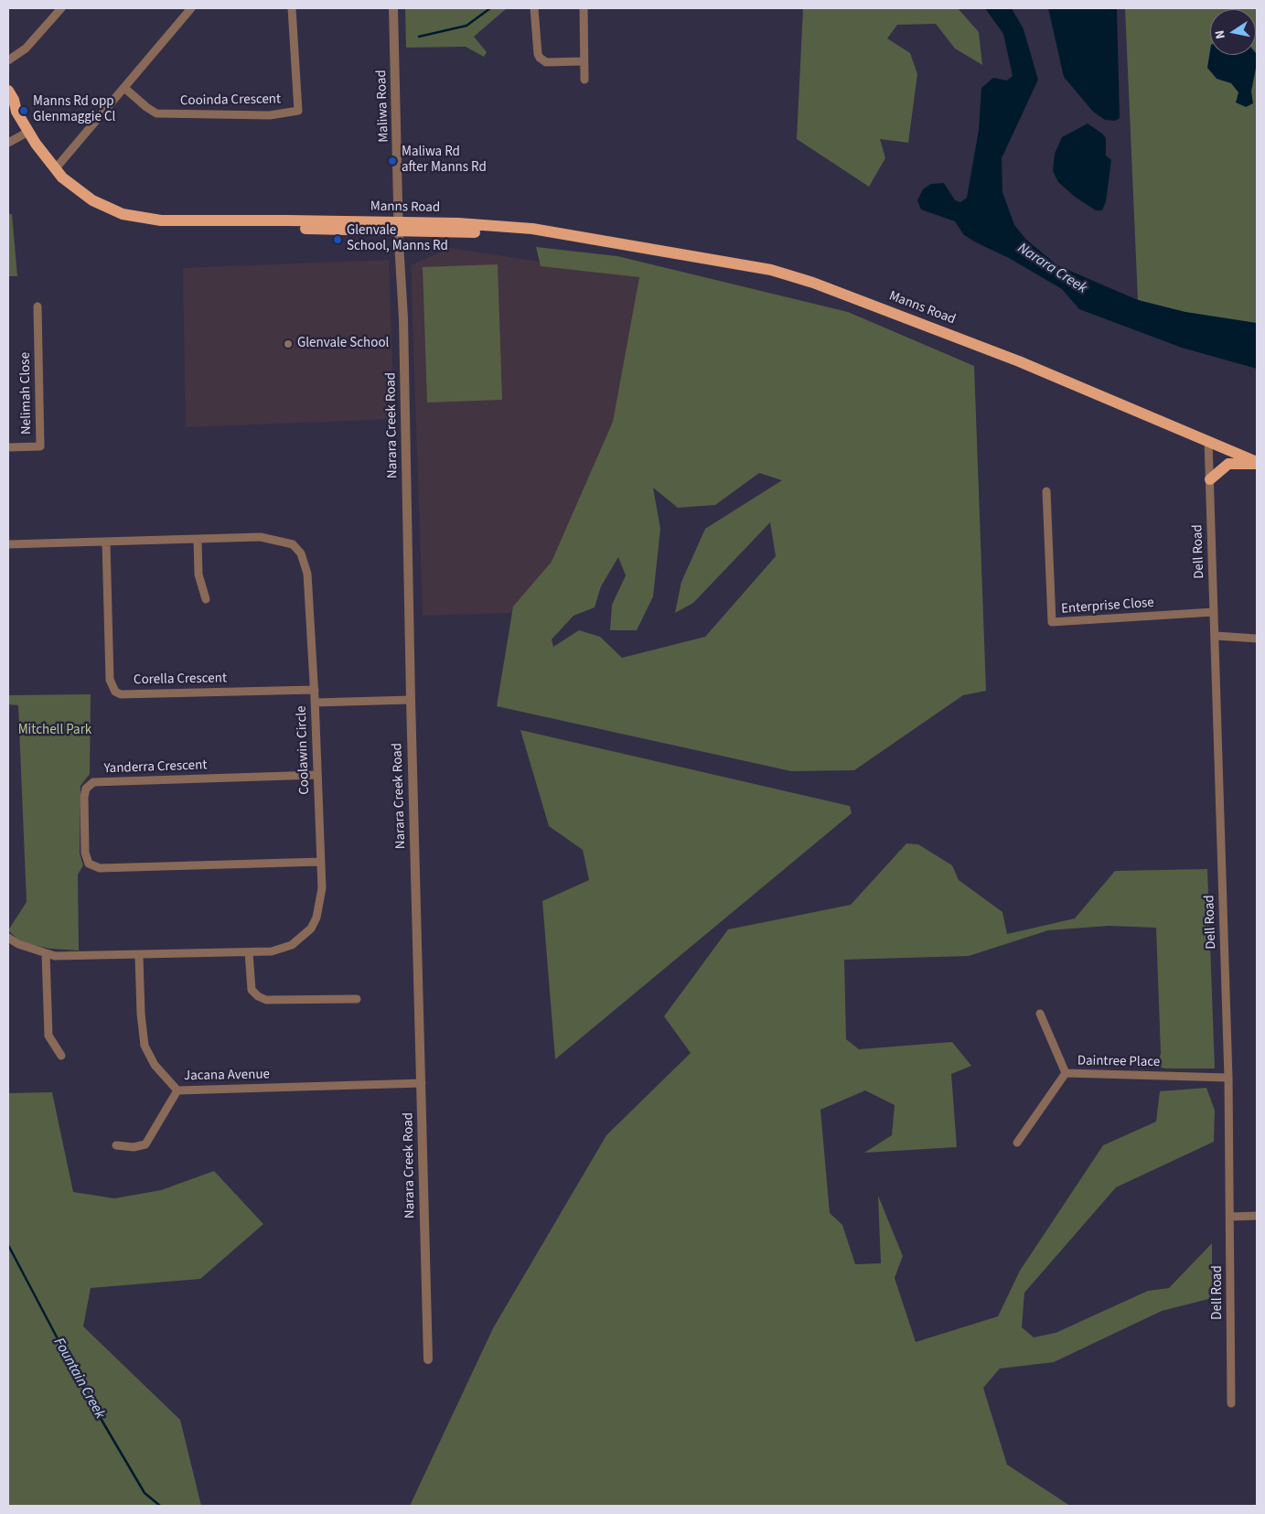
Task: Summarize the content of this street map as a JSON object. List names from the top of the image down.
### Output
{
  "streets": {
    "main road": ["Manns Road"],
    "street": [
      "Cooinda Crescent",
      "Maliwa Road",
      "Nelimah Close",
      "Narara Creek Road",
      "Dell Road",
      "Enterprise Close",
      "Corella Crescent",
      "Coolawin Circle",
      "Yanderra Crescent",
      "Daintree Place",
      "Jacana Avenue"
    ]
  },
  "crossings": [
    ["Maliwa Road", "Manns Road"],
    ["Maliwa Road", "Narara Creek Road"],
    ["Manns Road", "Narara Creek Road"],
    ["Manns Road", "Dell Road"],
    ["Narara Creek Road", "Jacana Avenue"],
    ["Dell Road", "Enterprise Close"],
    ["Dell Road", "Daintree Place"],
    ["Corella Crescent", "Coolawin Circle"],
    ["Coolawin Circle", "Yanderra Crescent"],
    ["Coolawin Circle", "Jacana Avenue"]
  ],
  "water": ["Narara Creek", "Fountain Creek"],
  "parks": ["Mitchell Park"],
  "places": [
    "Manns Rd opp Glenmaggie Cl",
    "Maliwa Rd after Manns Rd",
    "Glenvale School, Manns Rd",
    "Glenvale School"
  ],
  "north": "left"
}
